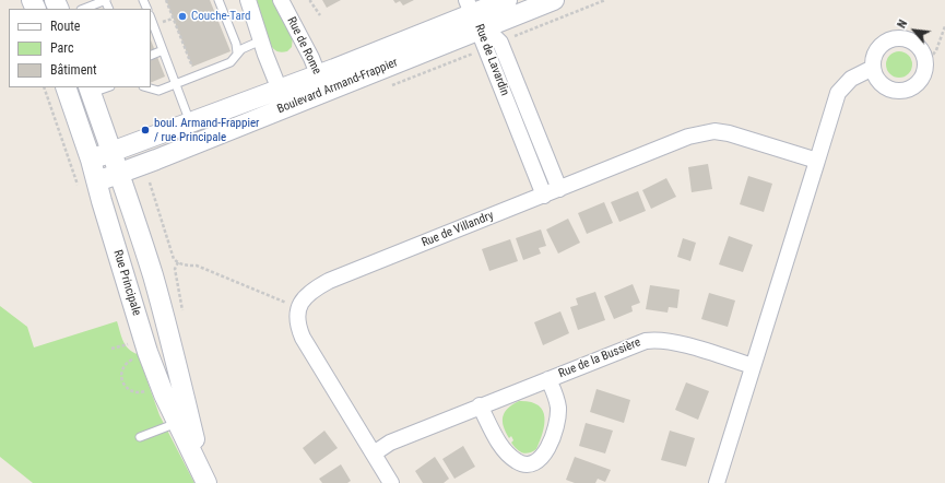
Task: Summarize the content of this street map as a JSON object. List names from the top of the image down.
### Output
{
  "streets": {
    "street": [
      "Rue de Rome",
      "Rue de Lavardin",
      "Boulevard Armand-Frappier",
      "Rue de Villandry",
      "Rue Principale",
      "Rue de la Bussière"
    ]
  },
  "crossings": [
    ["Rue de Rome", "Boulevard Armand-Frappier"],
    ["Rue de Lavardin", "Boulevard Armand-Frappier"],
    ["Rue de Lavardin", "Rue de Villandry"],
    ["Boulevard Armand-Frappier", "Rue Principale"],
    ["Rue de Villandry", "Rue de la Bussière"]
  ],
  "places": ["Couche-Tard", "boul. Armand-Frappier / rue Principale"],
  "legend": ["Route", "Parc", "Bâtiment"],
  "north": "top left"
}
